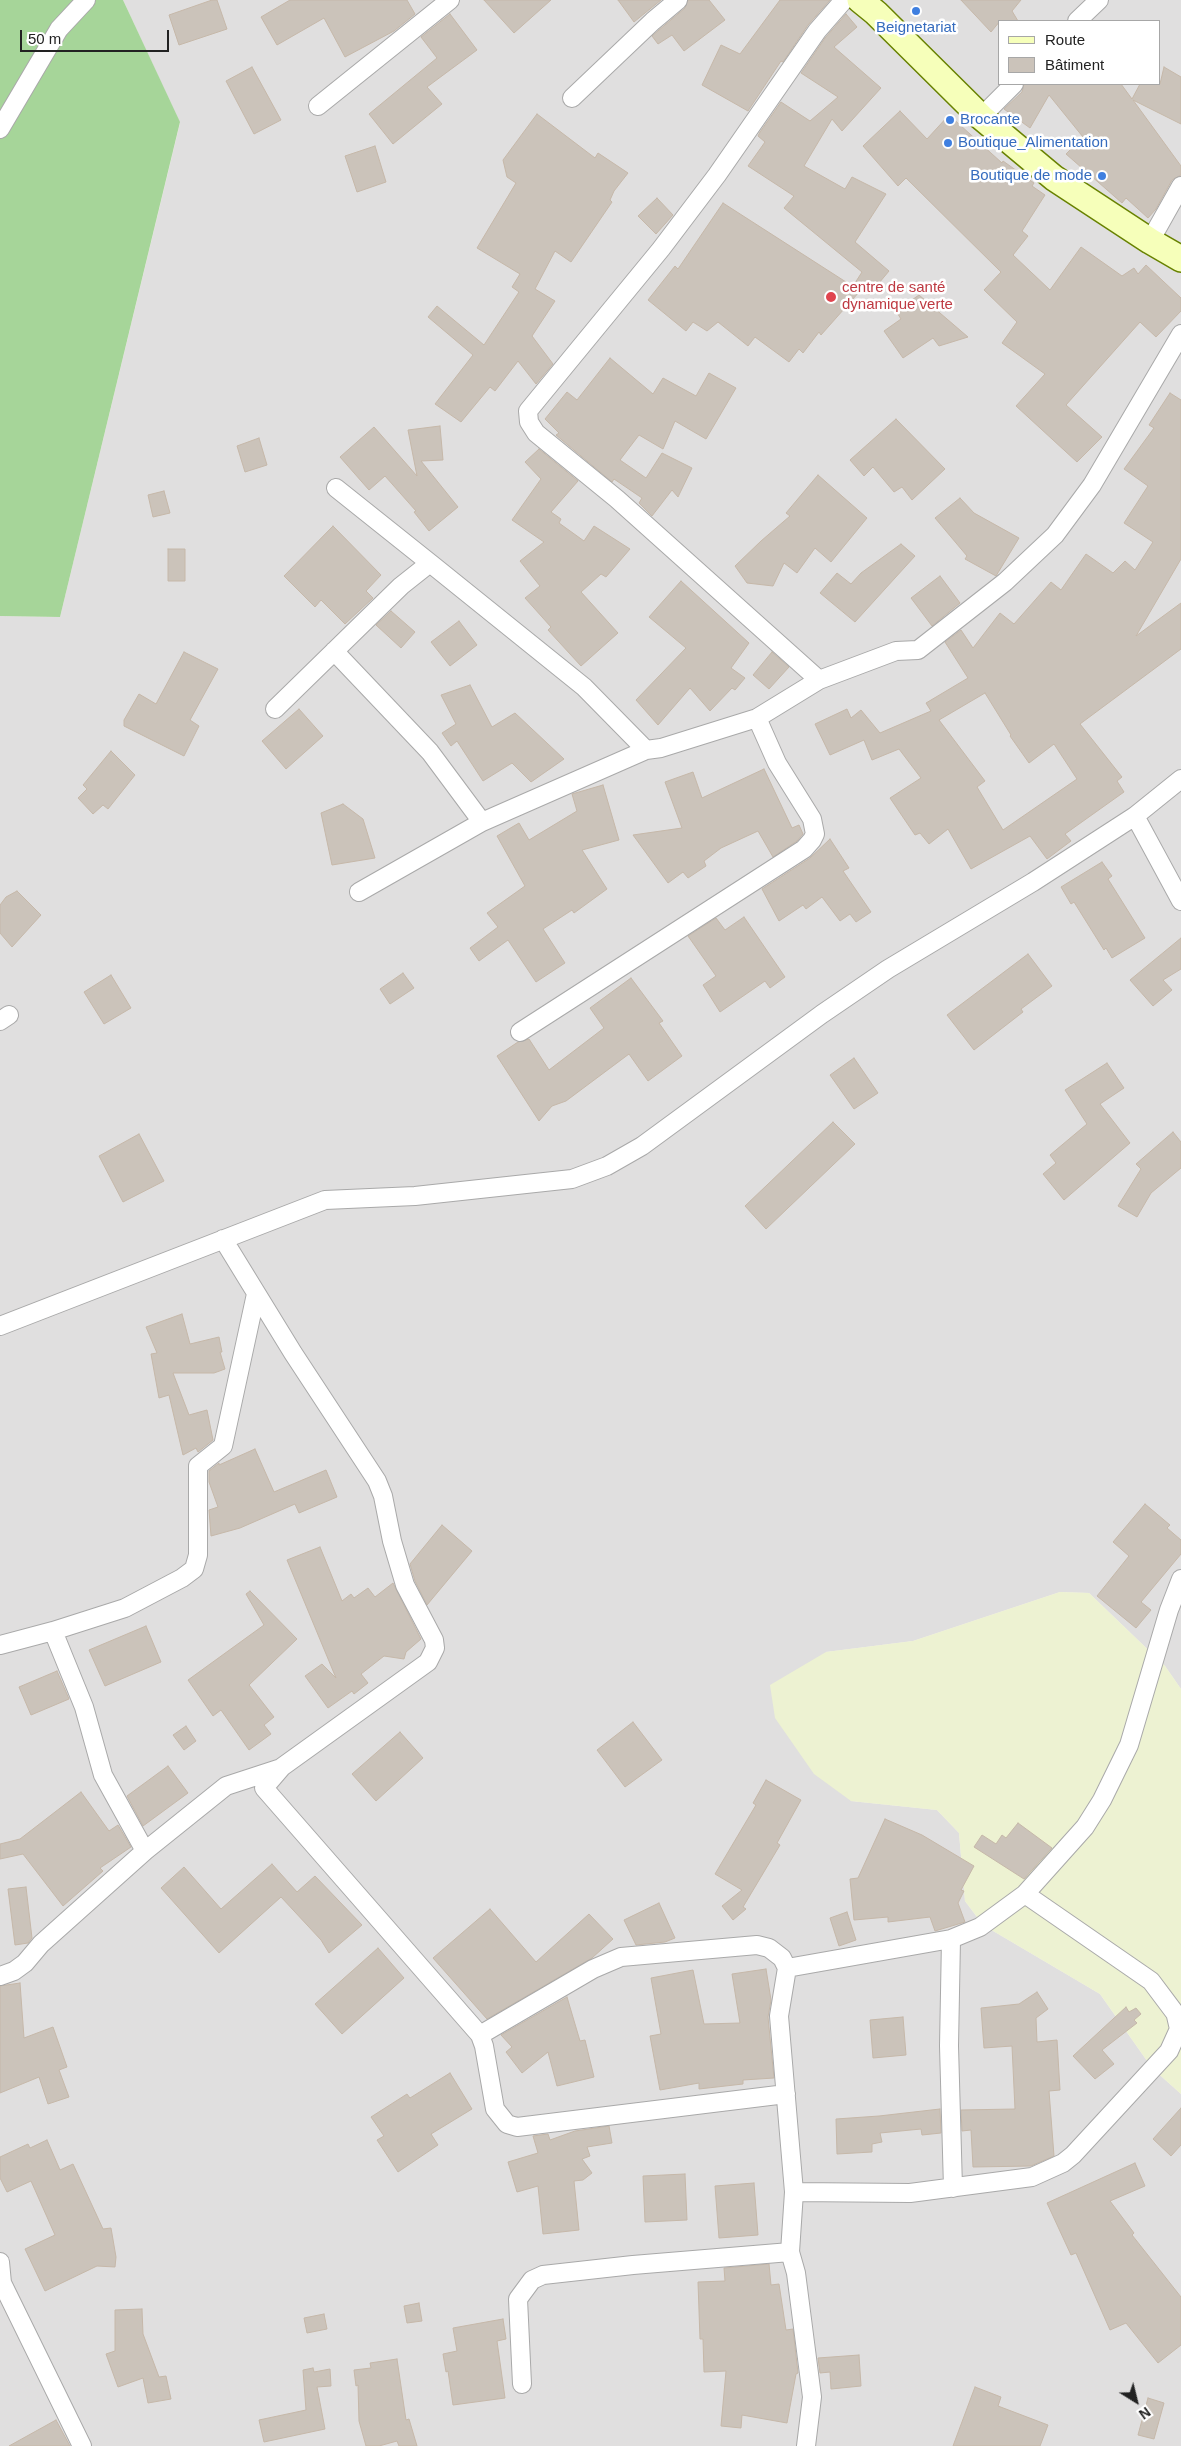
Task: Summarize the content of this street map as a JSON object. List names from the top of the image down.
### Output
{
  "places": [
    "Beignetariat",
    "Brocante",
    "Boutique_Alimentation",
    "Boutique de mode",
    "centre de santé dynamique verte"
  ],
  "legend": ["Route", "Bâtiment"],
  "scale_bar": "50 m",
  "north": "bottom right"
}
